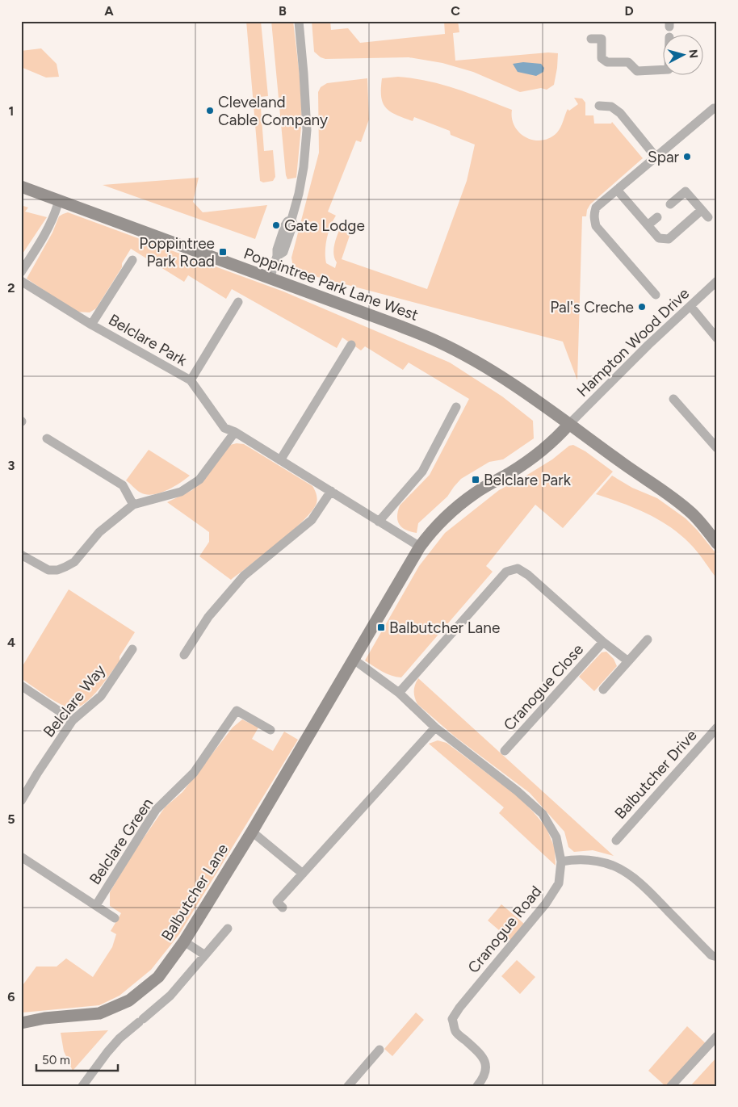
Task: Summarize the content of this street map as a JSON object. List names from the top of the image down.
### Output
{
  "streets": {
    "street": [
      "Poppintree Park Lane West",
      "Belclare Park",
      "Hampton Wood Drive",
      "Cranogue Close",
      "Belclare Way",
      "Balbutcher Drive",
      "Belclare Green",
      "Balbutcher Lane",
      "Cranogue Road"
    ]
  },
  "crossings": [
    ["Poppintree Park Lane West", "Hampton Wood Drive"],
    ["Poppintree Park Lane West", "Balbutcher Lane"],
    ["Belclare Park", "Balbutcher Lane"],
    ["Hampton Wood Drive", "Balbutcher Lane"],
    ["Cranogue Close", "Cranogue Road"],
    ["Balbutcher Lane", "Cranogue Road"]
  ],
  "places": {
    "other": [
      "Cleveland Cable Company",
      "Spar",
      "Gate Lodge",
      "Pal's Creche"
    ],
    "transit": ["Poppintree Park Road", "Belclare Park", "Balbutcher Lane"]
  },
  "scale_bar": "50 m",
  "north": "right",
  "grid": {
    "columns": [
      "A",
      "B",
      "C",
      "D"
    ],
    "rows": [
      "1",
      "2",
      "3",
      "4",
      "5",
      "6"
    ]
  }
}
